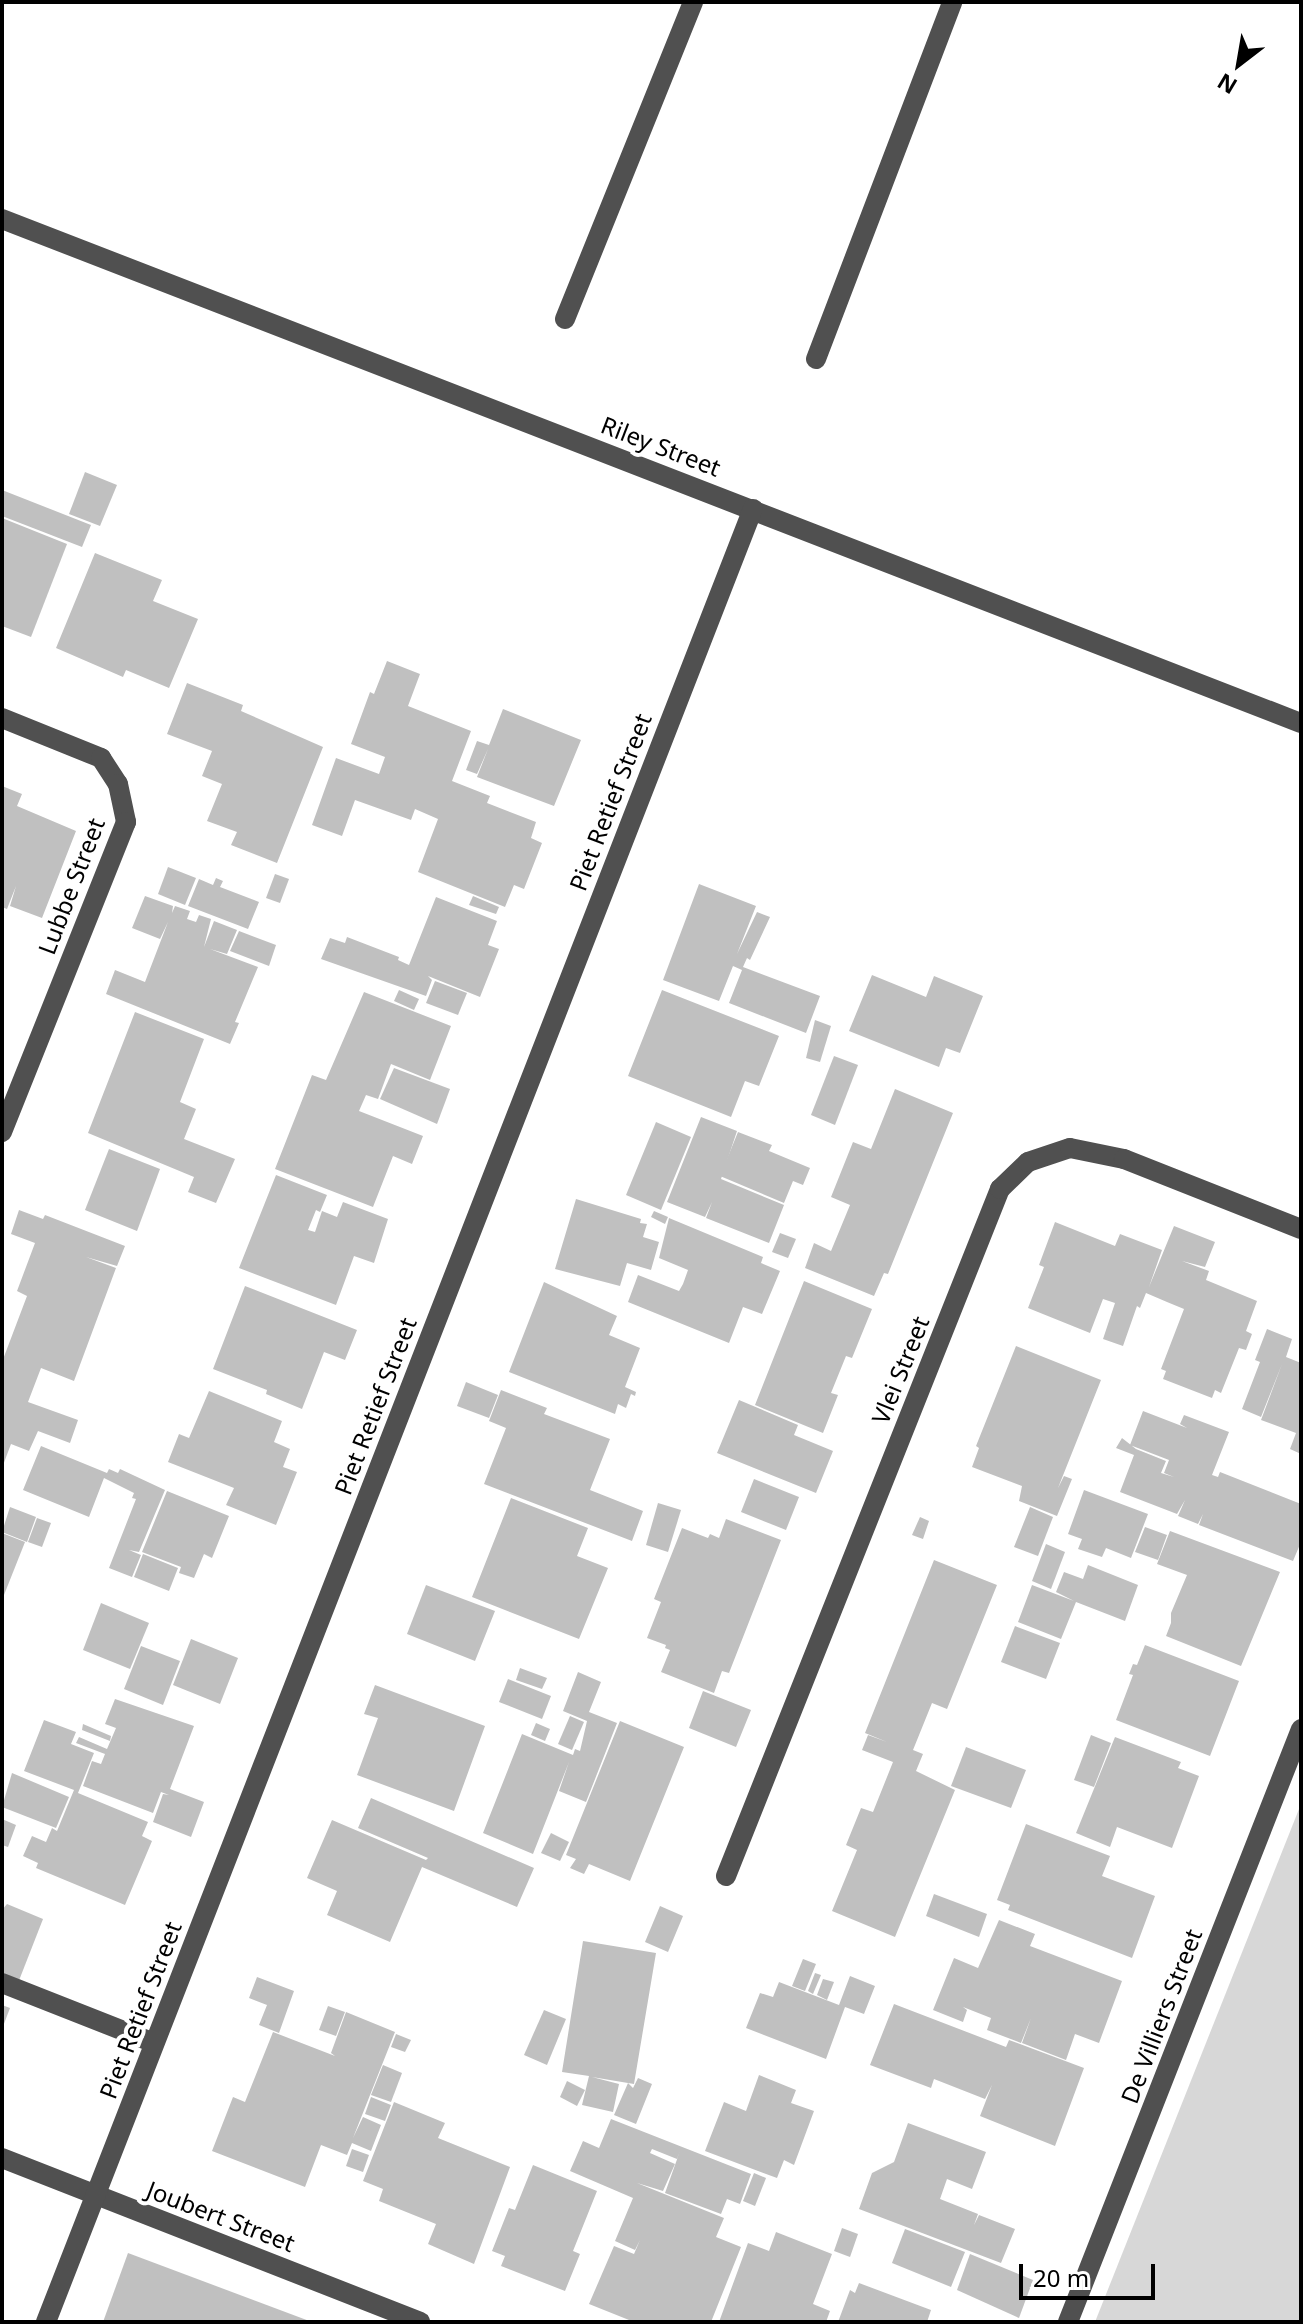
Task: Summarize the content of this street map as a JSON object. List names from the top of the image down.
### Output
{
  "streets": {
    "street": [
      "Riley Street",
      "Piet Retief Street",
      "Lubbe Street",
      "Vlei Street",
      "De Villiers Street",
      "Joubert Street"
    ]
  },
  "crossings": [
    ["Riley Street", "Piet Retief Street"],
    ["Piet Retief Street", "Joubert Street"]
  ],
  "scale_bar": "20 m",
  "north": "bottom left"
}
